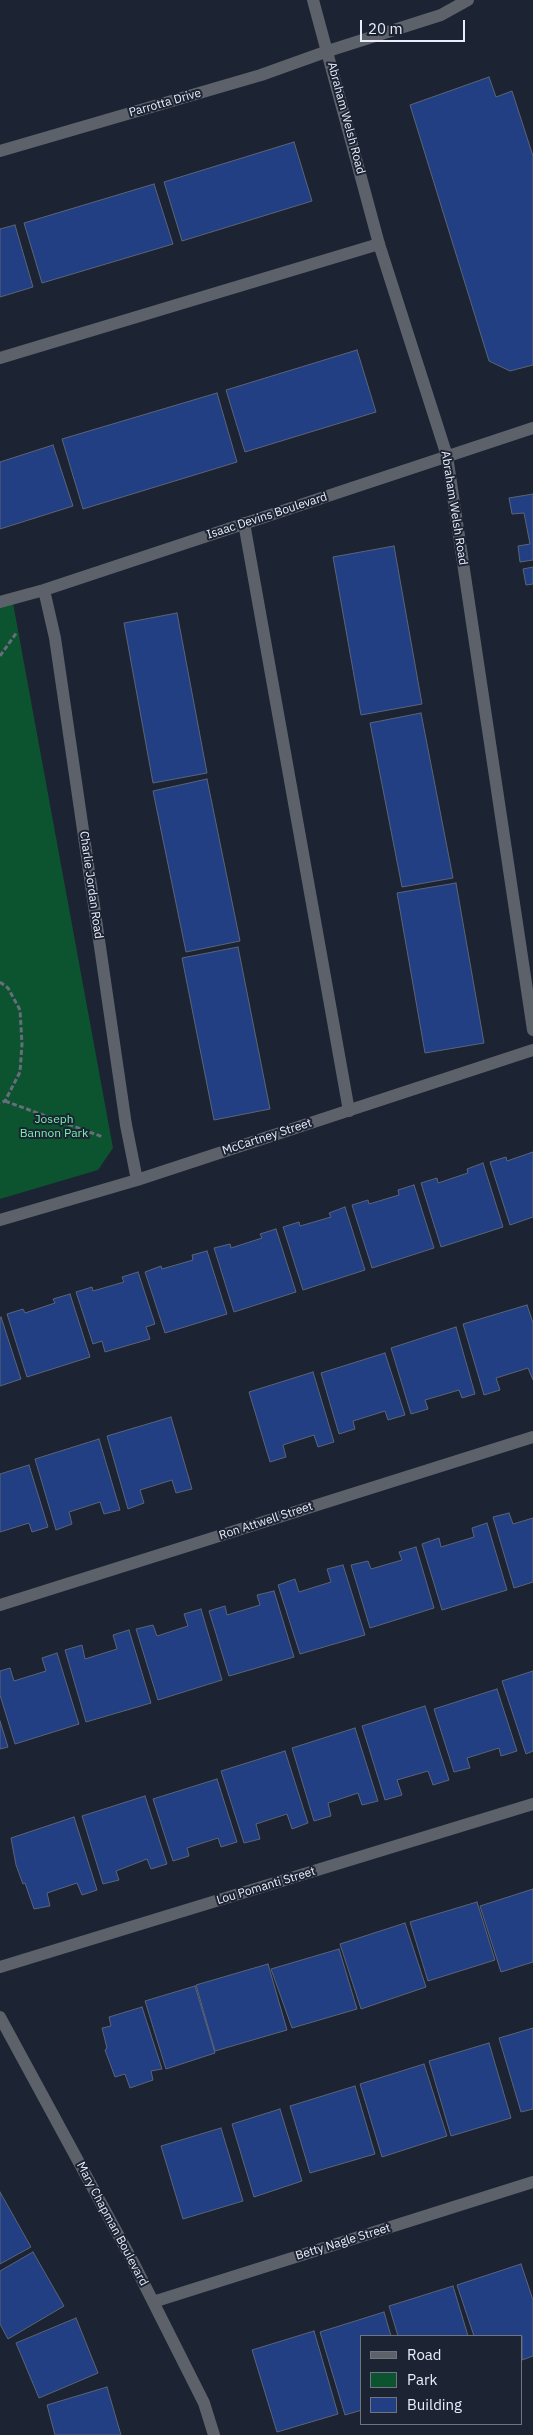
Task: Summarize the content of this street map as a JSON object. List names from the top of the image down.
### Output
{
  "streets": {
    "street": [
      "Parrotta Drive",
      "Abraham Welsh Road",
      "Isaac Devins Boulevard",
      "Charlie Jordan Road",
      "McCartney Street",
      "Ron Attwell Street",
      "Lou Pomanti Street",
      "Mary Chapman Boulevard",
      "Betty Nagle Street"
    ]
  },
  "crossings": [
    ["Parrotta Drive", "Abraham Welsh Road"],
    ["Abraham Welsh Road", "Isaac Devins Boulevard"],
    ["Isaac Devins Boulevard", "Charlie Jordan Road"],
    ["Charlie Jordan Road", "McCartney Street"],
    ["Mary Chapman Boulevard", "Betty Nagle Street"]
  ],
  "parks": ["Joseph Bannon Park"],
  "legend": ["Road", "Park", "Building"],
  "scale_bar": "20 m"
}
